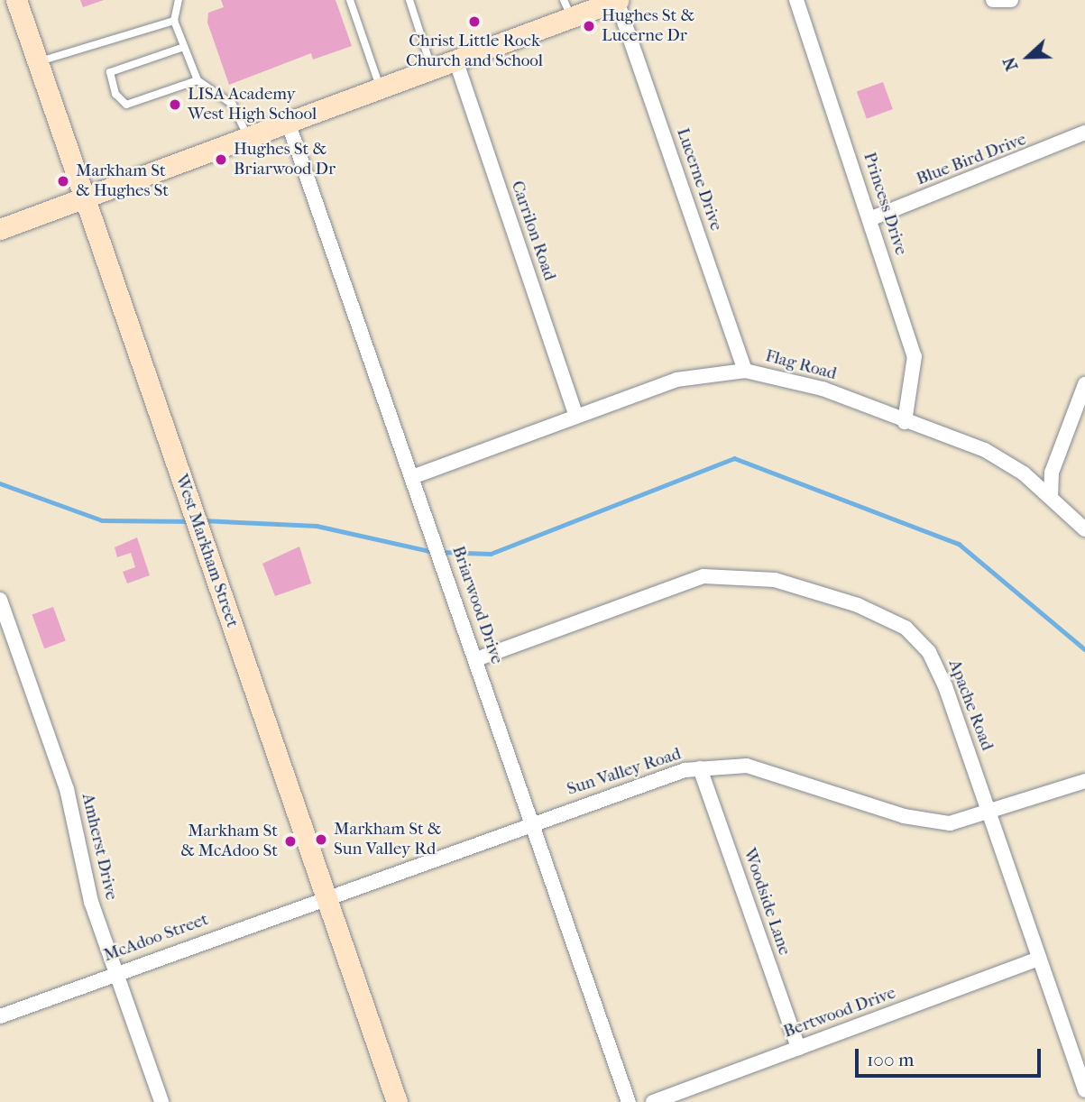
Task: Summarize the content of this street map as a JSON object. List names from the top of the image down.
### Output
{
  "streets": {
    "main road": ["West Markham Street"],
    "street": [
      "Blue Bird Drive",
      "Lucerne Drive",
      "Princess Drive",
      "Carrilon Road",
      "Flag Road",
      "Briarwood Drive",
      "Apache Road",
      "Sun Valley Road",
      "Amherst Drive",
      "Woodside Lane",
      "McAdoo Street",
      "Bertwood Drive"
    ]
  },
  "crossings": [
    ["Blue Bird Drive", "Princess Drive"],
    ["Lucerne Drive", "Flag Road"],
    ["Princess Drive", "Flag Road"],
    ["Carrilon Road", "Flag Road"],
    ["Flag Road", "Briarwood Drive"],
    ["West Markham Street", "Sun Valley Road"],
    ["West Markham Street", "McAdoo Street"],
    ["Briarwood Drive", "Apache Road"],
    ["Briarwood Drive", "Sun Valley Road"],
    ["Apache Road", "Sun Valley Road"],
    ["Apache Road", "Bertwood Drive"],
    ["Sun Valley Road", "Woodside Lane"],
    ["Sun Valley Road", "McAdoo Street"],
    ["Amherst Drive", "McAdoo Street"],
    ["Woodside Lane", "Bertwood Drive"]
  ],
  "places": [
    "Christ Little Rock Church and School",
    "Hughes St & Lucerne Dr",
    "LISA Academy West High School",
    "Hughes St & Briarwood Dr",
    "Markham St & Hughes St",
    "Markham St & Sun Valley Rd",
    "Markham St & McAdoo St"
  ],
  "scale_bar": "100 m",
  "north": "left"
}
